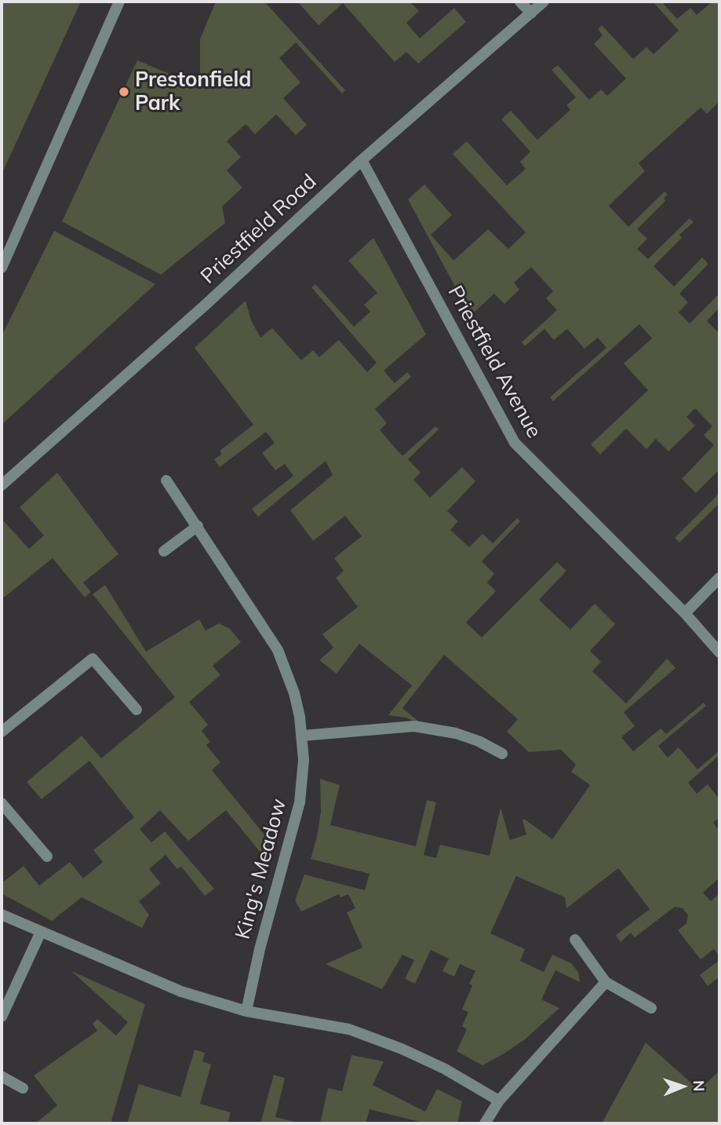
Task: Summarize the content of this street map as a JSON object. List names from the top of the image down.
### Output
{
  "streets": {
    "street": ["Priestfield Road", "Priestfield Avenue", "King's Meadow"]
  },
  "crossings": [
    ["Priestfield Road", "Priestfield Avenue"]
  ],
  "places": ["Prestonfield Park"],
  "north": "right"
}
